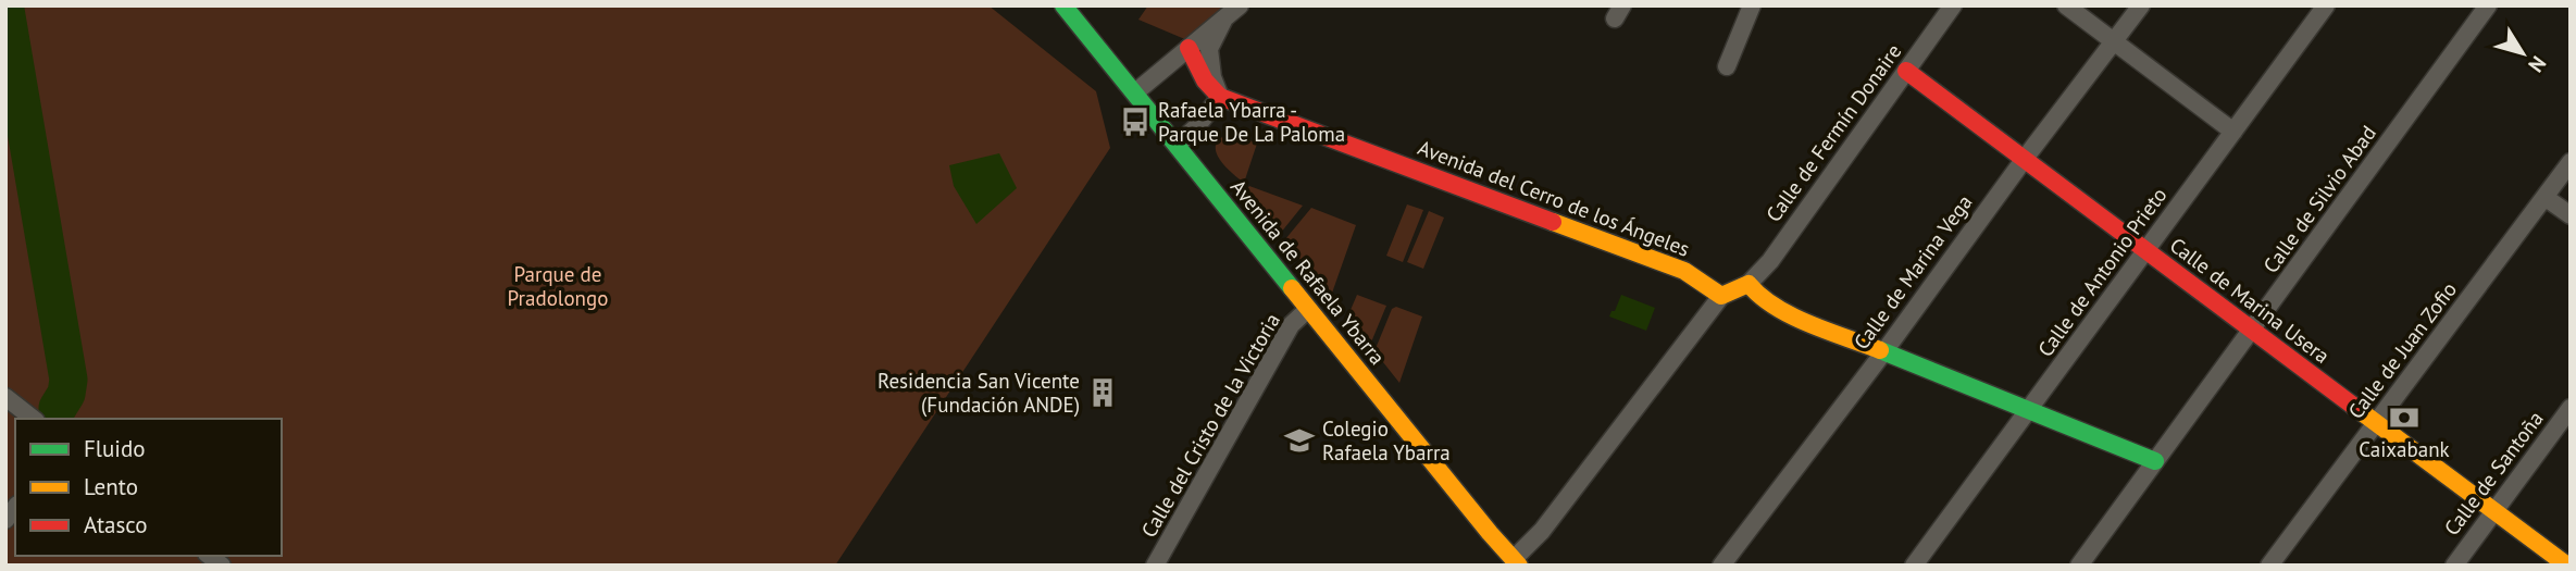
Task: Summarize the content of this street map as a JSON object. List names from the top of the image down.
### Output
{
  "streets": {
    "street": [
      "Calle de Fermín Donaire",
      "Avenida del Cerro de los Ángeles",
      "Calle de Silvio Abad",
      "Avenida de Rafaela Ybarra",
      "Calle de Marina Vega",
      "Calle de Antonio Prieto",
      "Calle de Marina Usera",
      "Calle de Juan Zofio",
      "Calle del Cristo de la Victoria",
      "Calle de Santoña"
    ]
  },
  "crossings": [
    ["Calle de Fermín Donaire", "Calle de Marina Usera"],
    ["Calle de Silvio Abad", "Calle de Marina Usera"],
    ["Avenida de Rafaela Ybarra", "Calle del Cristo de la Victoria"],
    ["Calle de Marina Vega", "Calle de Marina Usera"],
    ["Calle de Antonio Prieto", "Calle de Marina Usera"],
    ["Calle de Marina Usera", "Calle de Juan Zofio"],
    ["Calle de Marina Usera", "Calle de Santoña"]
  ],
  "parks": ["Parque de Pradolongo"],
  "places": {
    "bus stop": ["Rafaela Ybarra - Parque De La Paloma"],
    "building": ["Residencia San Vicente (Fundación ANDE)"],
    "bank": ["Caixabank"],
    "school or university": ["Colegio Rafaela Ybarra"]
  },
  "legend": ["Fluido", "Lento", "Atasco"],
  "north": "bottom right"
}
